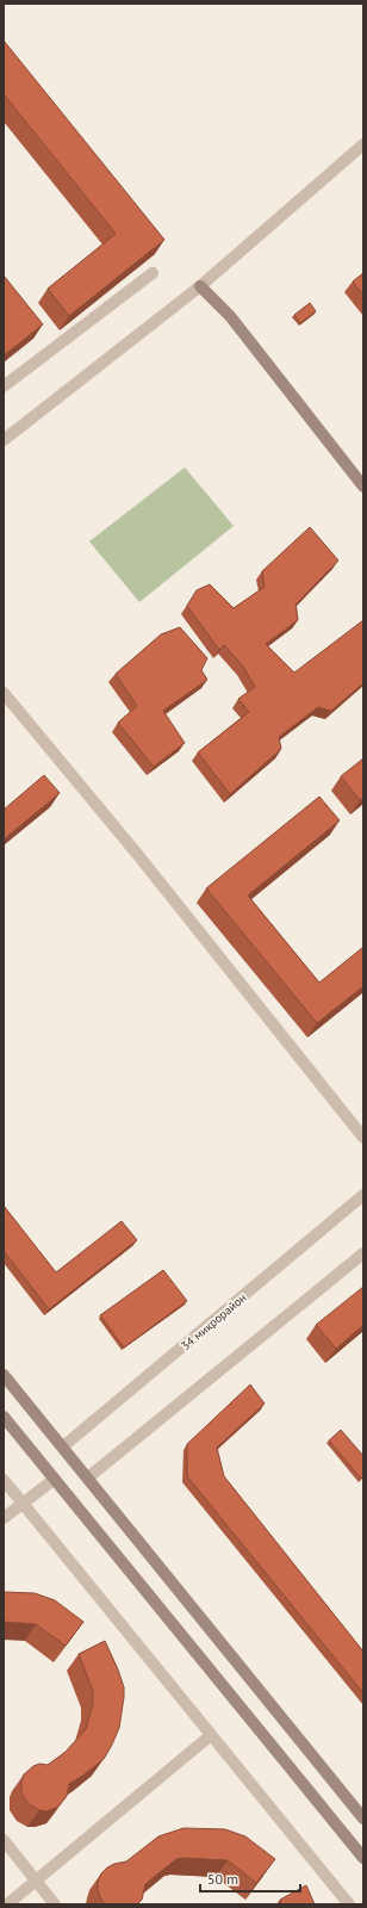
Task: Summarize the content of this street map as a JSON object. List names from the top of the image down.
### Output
{
  "streets": {
    "street": ["34 микрорайон"]
  },
  "scale_bar": "50 m"
}
